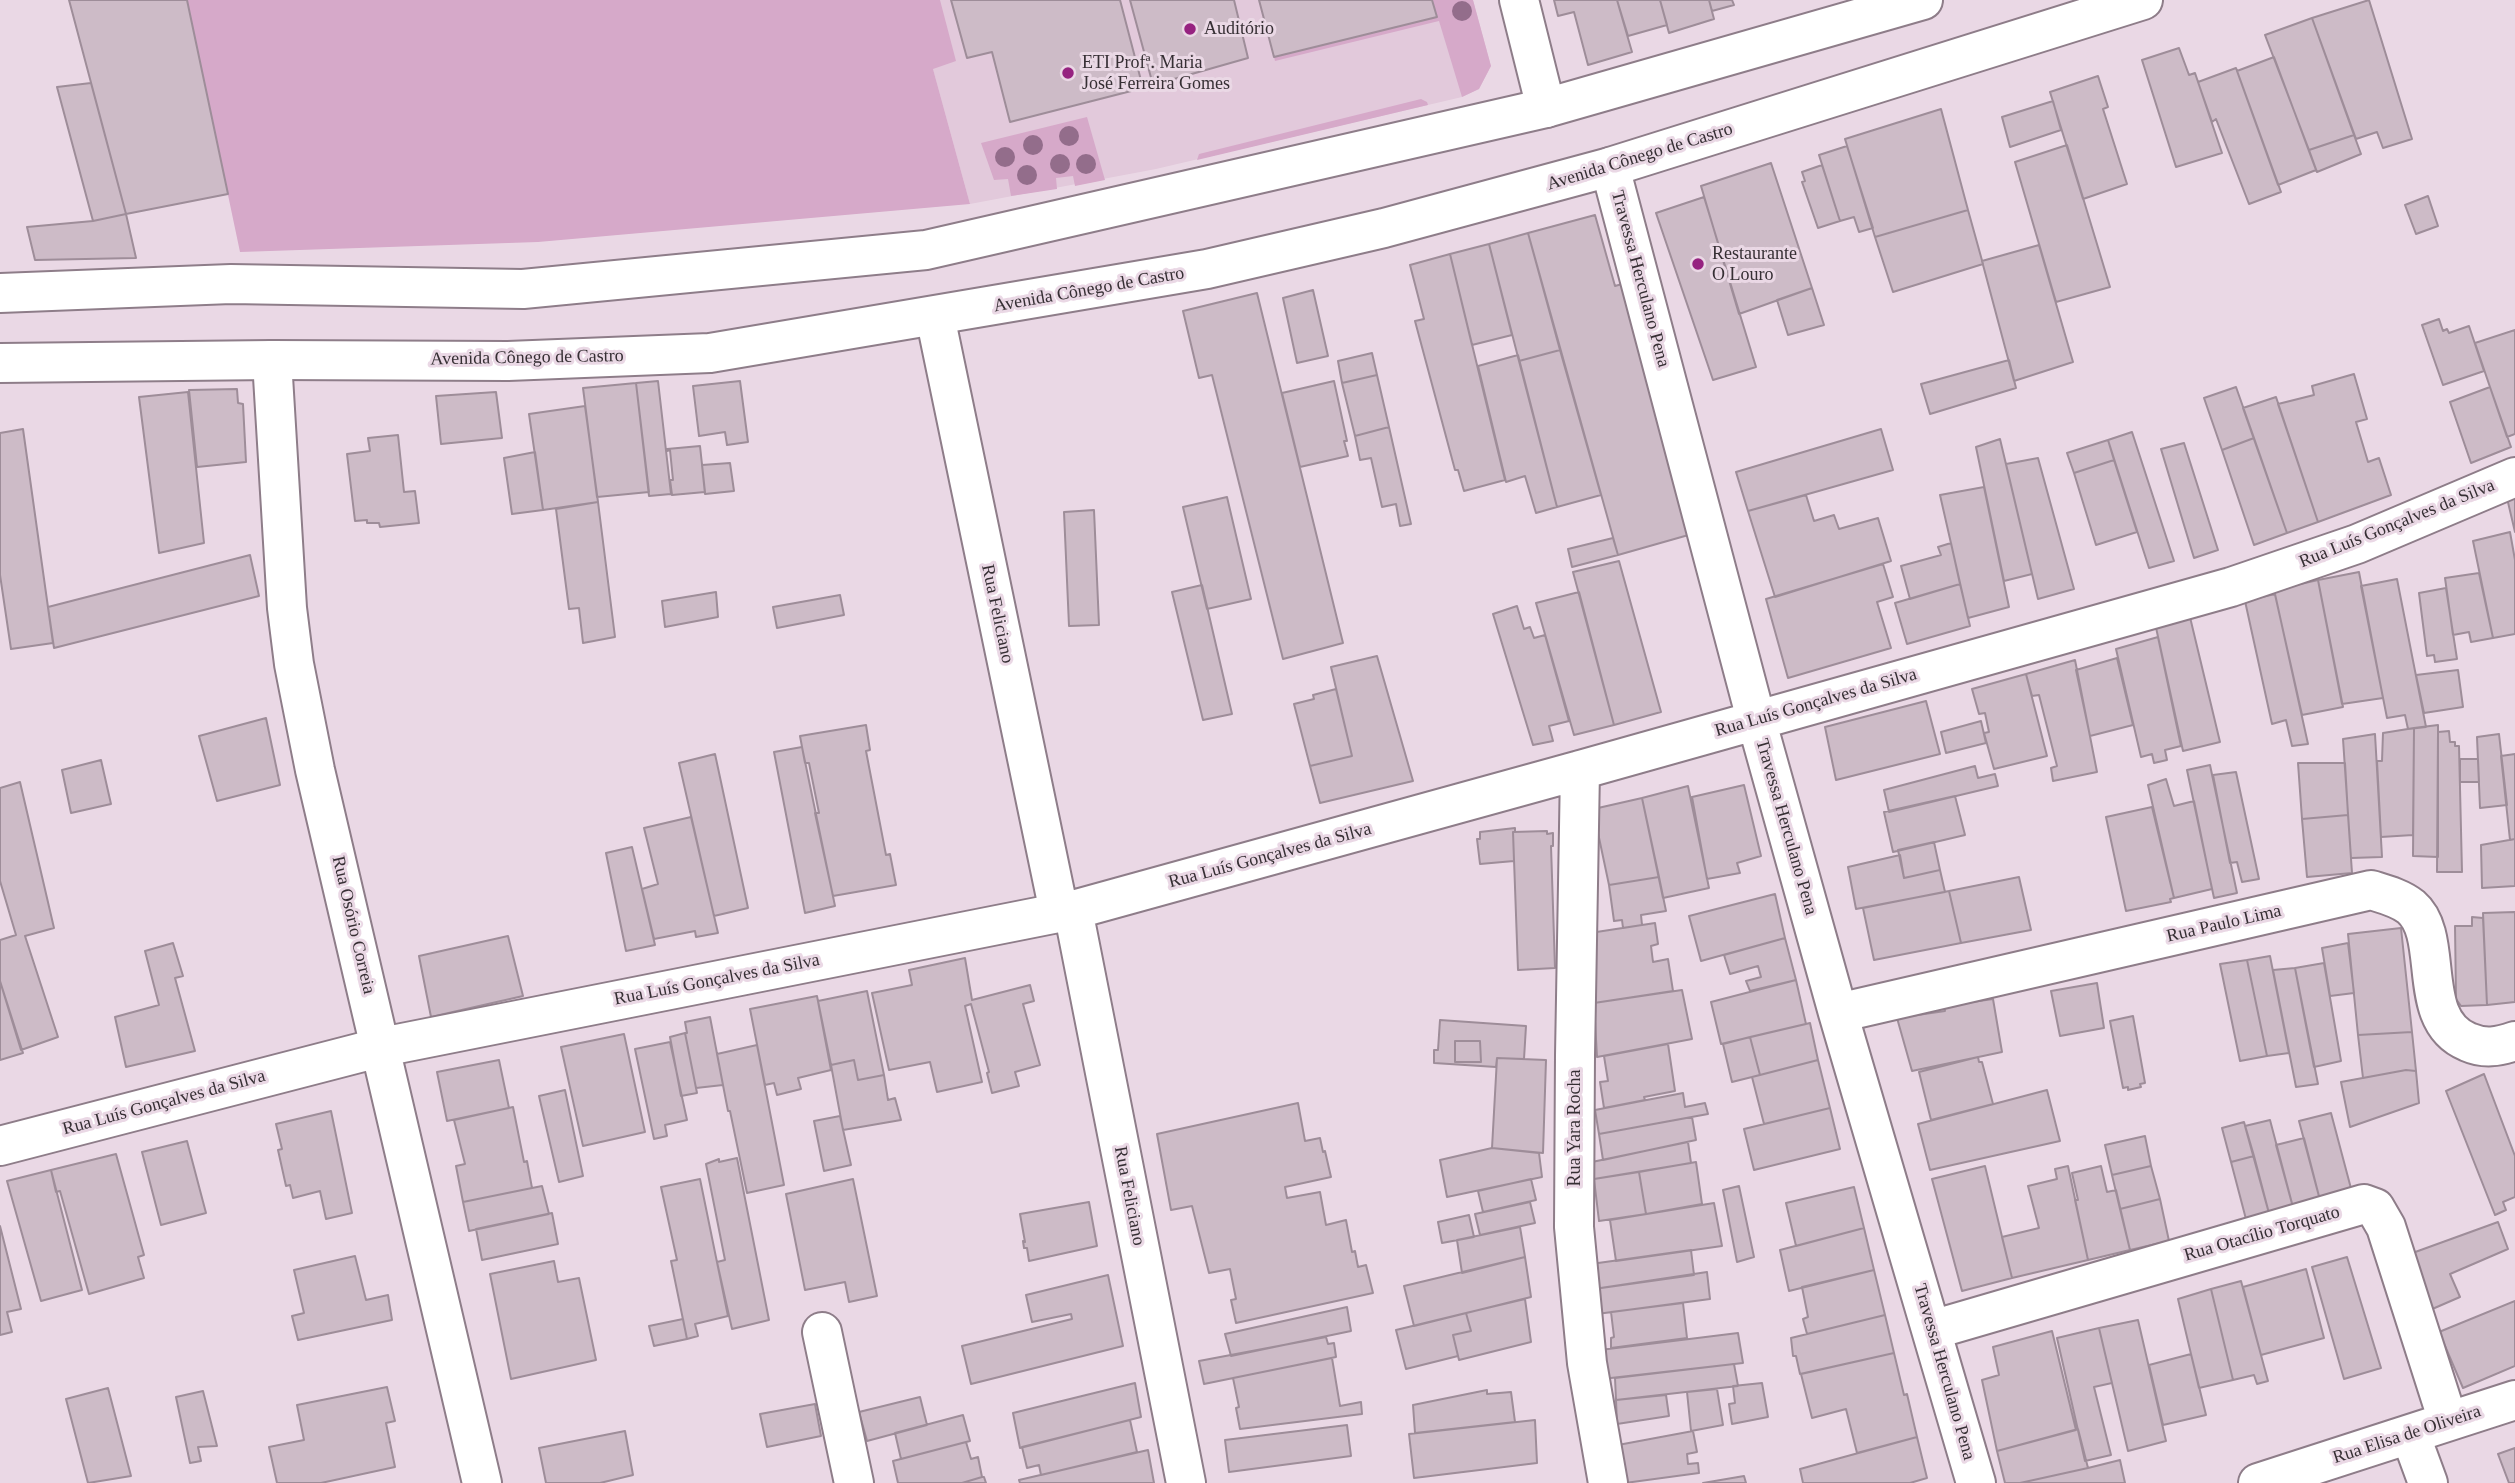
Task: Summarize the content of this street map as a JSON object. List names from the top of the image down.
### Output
{
  "streets": {
    "street": [
      "Avenida Cônego de Castro",
      "Travessa Herculano Pena",
      "Rua Luís Gonçalves da Silva",
      "Rua Feliciano",
      "Rua Paulo Lima",
      "Rua Osório Correia",
      "Rua Yara Rocha",
      "Rua Otacílio Torquato",
      "Rua Elisa de Oliveira"
    ]
  },
  "crossings": [
    ["Avenida Cônego de Castro", "Travessa Herculano Pena"],
    ["Avenida Cônego de Castro", "Rua Feliciano"],
    ["Avenida Cônego de Castro", "Rua Osório Correia"],
    ["Travessa Herculano Pena", "Rua Luís Gonçalves da Silva"],
    ["Travessa Herculano Pena", "Rua Paulo Lima"],
    ["Travessa Herculano Pena", "Rua Otacílio Torquato"],
    ["Rua Luís Gonçalves da Silva", "Rua Feliciano"],
    ["Rua Luís Gonçalves da Silva", "Rua Osório Correia"],
    ["Rua Luís Gonçalves da Silva", "Rua Yara Rocha"],
    ["Rua Otacílio Torquato", "Rua Elisa de Oliveira"]
  ],
  "places": ["Auditório", "ETI Profª. Maria José Ferreira Gomes", "Restaurante O Louro"]
}
